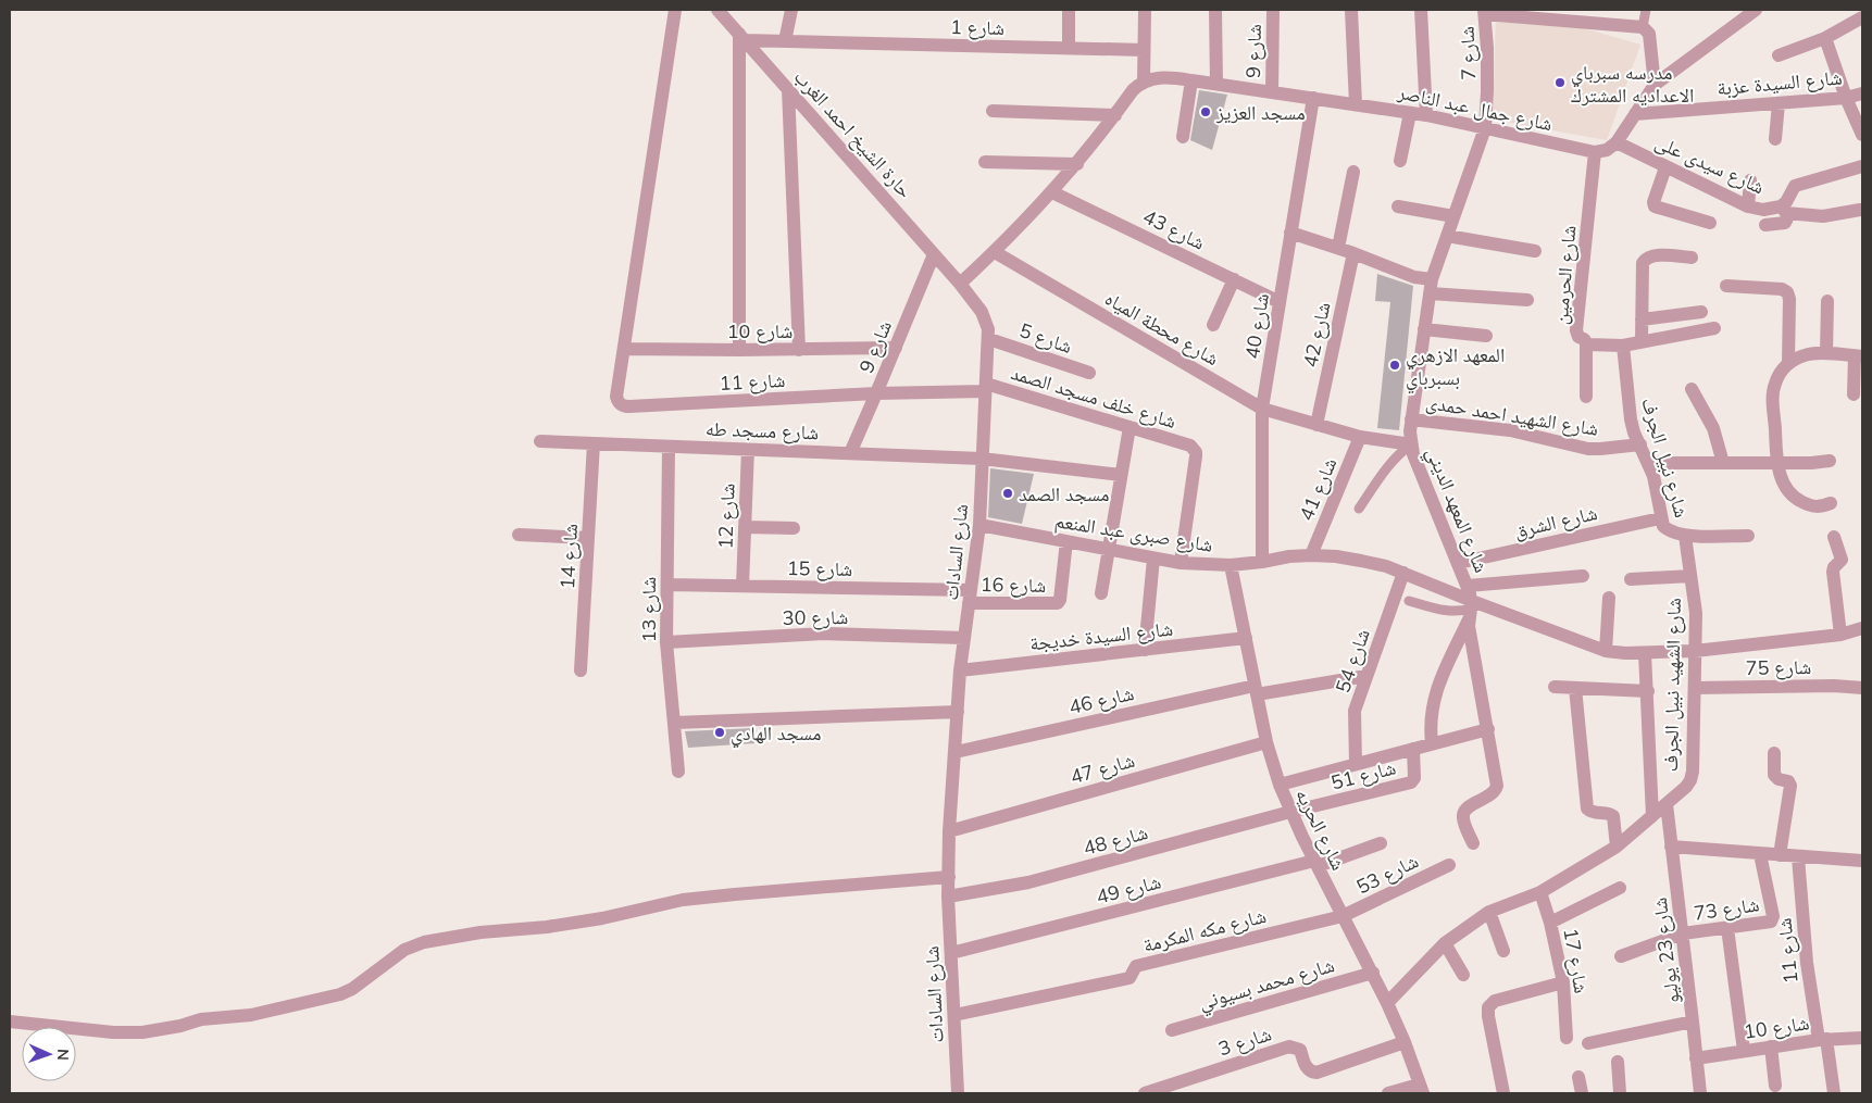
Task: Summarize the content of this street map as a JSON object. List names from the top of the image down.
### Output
{
  "streets": {
    "street": [
      "شارع 1",
      "شارع 9",
      "شارع 7",
      "شارع السيدة عزبة",
      "شارع جمال عبد الناصر",
      "حارة الشيخ احمد الغرب",
      "شارع سيدى على",
      "شارع 43",
      "شارع الحرمين",
      "شارع 40",
      "شارع محطة المياه",
      "شارع 10",
      "شارع 42",
      "شارع 5",
      "شارع 11",
      "شارع خلف مسجد الصمد",
      "شارع الشهيد احمد حمدى",
      "شارع مسجد طه",
      "شارع نبيل الجرف",
      "شارع 41",
      "شارع المعهد الديني",
      "شارع 12",
      "شارع الشرق",
      "شارع صبرى عبد المنعم",
      "شارع السادات",
      "شارع 14",
      "شارع 15",
      "شارع 16",
      "شارع 13",
      "شارع 30",
      "شارع السيدة خديجة",
      "شارع 54",
      "شارع 75",
      "شارع الشهيد نبيل الجرف",
      "شارع 46",
      "شارع 47",
      "شارع 51",
      "شارع الحريه",
      "شارع 48",
      "شارع 53",
      "شارع 49",
      "شارع 73",
      "شارع مكه المكرمة",
      "شارع 23 يوليو",
      "شارع 17",
      "شارع محمد بسيوني",
      "شارع 3"
    ]
  },
  "crossings": [
    ["شارع 1", "حارة الشيخ احمد الغرب"],
    ["شارع 9", "شارع جمال عبد الناصر"],
    ["شارع 9", "حارة الشيخ احمد الغرب"],
    ["شارع 9", "شارع 10"],
    ["شارع 9", "شارع 11"],
    ["شارع 9", "شارع خلف مسجد الصمد"],
    ["شارع 9", "شارع مسجد طه"],
    ["شارع 7", "شارع جمال عبد الناصر"],
    ["شارع 7", "شارع المعهد الديني"],
    ["شارع جمال عبد الناصر", "شارع الحرمين"],
    ["شارع جمال عبد الناصر", "شارع 40"],
    ["شارع جمال عبد الناصر", "شارع المعهد الديني"],
    ["حارة الشيخ احمد الغرب", "شارع السادات"],
    ["شارع 43", "شارع 40"],
    ["شارع 40", "شارع محطة المياه"],
    ["شارع 40", "شارع صبرى عبد المنعم"],
    ["شارع محطة المياه", "شارع 42"],
    ["شارع محطة المياه", "شارع 41"],
    ["شارع محطة المياه", "شارع المعهد الديني"],
    ["شارع 10", "شارع 11"],
    ["شارع 10", "شارع 23 يوليو"],
    ["شارع 5", "شارع السادات"],
    ["شارع 11", "شارع خلف مسجد الصمد"],
    ["شارع خلف مسجد الصمد", "شارع صبرى عبد المنعم"],
    ["شارع خلف مسجد الصمد", "شارع السادات"],
    ["شارع الشهيد احمد حمدى", "شارع نبيل الجرف"],
    ["شارع الشهيد احمد حمدى", "شارع المعهد الديني"],
    ["شارع مسجد طه", "شارع 12"],
    ["شارع مسجد طه", "شارع السادات"],
    ["شارع مسجد طه", "شارع 14"],
    ["شارع مسجد طه", "شارع 13"],
    ["شارع نبيل الجرف", "شارع الشرق"],
    ["شارع نبيل الجرف", "شارع الشهيد نبيل الجرف"],
    ["شارع 41", "شارع صبرى عبد المنعم"],
    ["شارع المعهد الديني", "شارع الشرق"],
    ["شارع المعهد الديني", "شارع صبرى عبد المنعم"],
    ["شارع 12", "شارع 15"],
    ["شارع صبرى عبد المنعم", "شارع السادات"],
    ["شارع صبرى عبد المنعم", "شارع 16"],
    ["شارع صبرى عبد المنعم", "شارع 54"],
    ["شارع صبرى عبد المنعم", "شارع الشهيد نبيل الجرف"],
    ["شارع صبرى عبد المنعم", "شارع الحريه"],
    ["شارع السادات", "شارع 15"],
    ["شارع السادات", "شارع 16"],
    ["شارع السادات", "شارع 30"],
    ["شارع السادات", "شارع السيدة خديجة"],
    ["شارع السادات", "شارع 46"],
    ["شارع السادات", "شارع 47"],
    ["شارع السادات", "شارع 48"],
    ["شارع السادات", "شارع 49"],
    ["شارع السادات", "شارع مكه المكرمة"],
    ["شارع 15", "شارع 16"],
    ["شارع 15", "شارع 13"],
    ["شارع 13", "شارع 30"],
    ["شارع السيدة خديجة", "شارع الحريه"],
    ["شارع 54", "شارع 46"],
    ["شارع 75", "شارع الشهيد نبيل الجرف"],
    ["شارع الشهيد نبيل الجرف", "شارع الحريه"],
    ["شارع الشهيد نبيل الجرف", "شارع 23 يوليو"],
    ["شارع الشهيد نبيل الجرف", "شارع 17"],
    ["شارع 46", "شارع الحريه"],
    ["شارع 47", "شارع الحريه"],
    ["شارع 51", "شارع الحريه"],
    ["شارع 51", "شارع 48"],
    ["شارع الحريه", "شارع 48"],
    ["شارع الحريه", "شارع 53"],
    ["شارع الحريه", "شارع 49"],
    ["شارع الحريه", "شارع مكه المكرمة"],
    ["شارع الحريه", "شارع محمد بسيوني"],
    ["شارع الحريه", "شارع 3"],
    ["شارع 53", "شارع مكه المكرمة"],
    ["شارع 73", "شارع 23 يوليو"]
  ],
  "places": [
    "مدرسه سبرباي الاعداديه المشترك",
    "مسجد العزيز",
    "المعهد الازهري بسبرباي",
    "مسجد الصمد",
    "مسجد الهادي"
  ],
  "north": "right"
}
